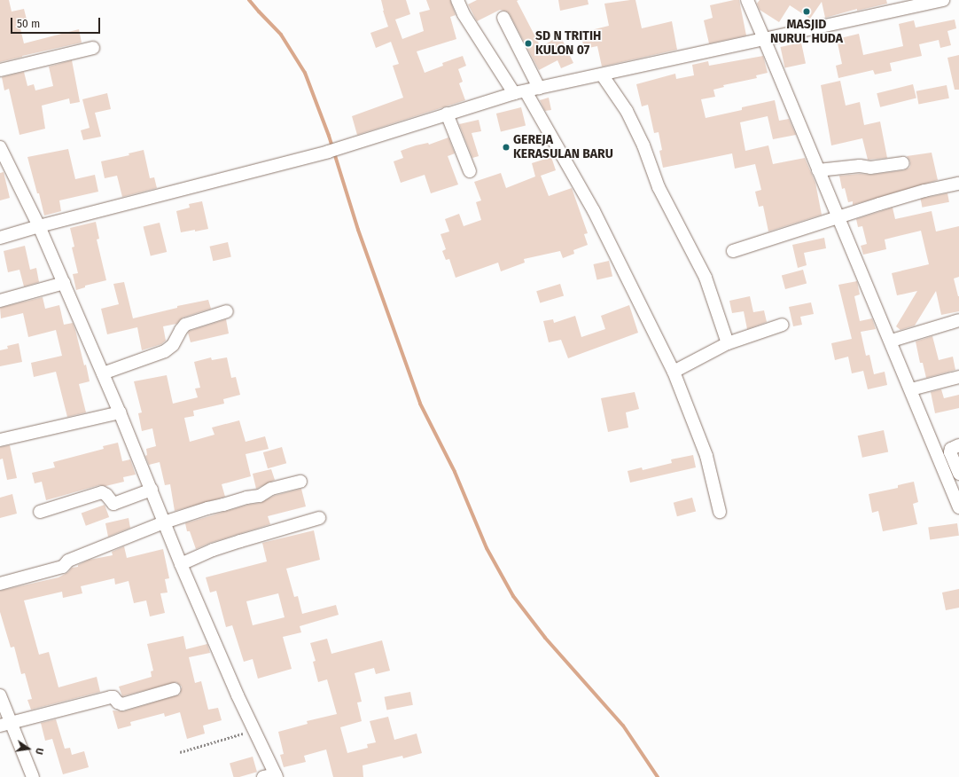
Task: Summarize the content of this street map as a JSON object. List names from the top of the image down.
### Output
{
  "places": ["MASJID NURUL HUDA", "SD N TRITIH KULON 07", "GEREJA KERASULAN BARU"],
  "scale_bar": "50 m",
  "north": "right"
}
